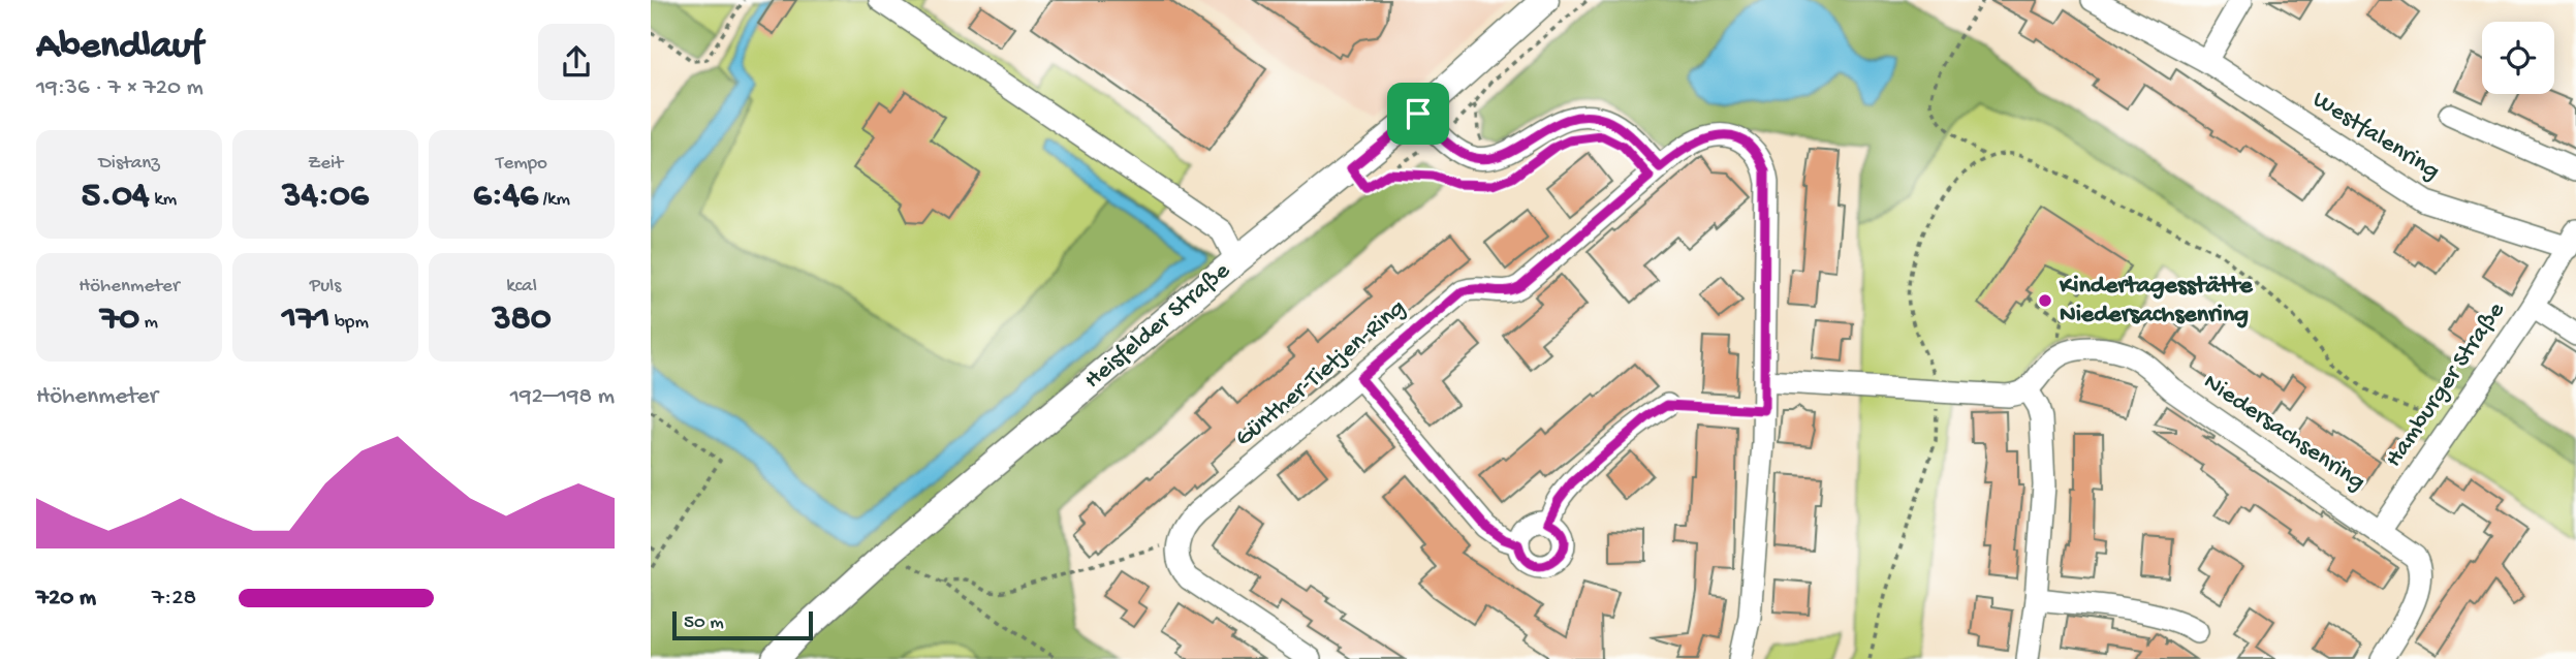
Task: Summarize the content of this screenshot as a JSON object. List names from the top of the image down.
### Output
{
  "streets": {
    "main road": ["Heisfelder Straße"],
    "street": [
      "Westfalenring",
      "Günther-Tietjen-Ring",
      "Hamburger Straße",
      "Niedersachsenring"
    ]
  },
  "crossings": [
    ["Westfalenring", "Hamburger Straße"],
    ["Hamburger Straße", "Niedersachsenring"]
  ],
  "places": ["Kindertagesstätte Niedersachsenring"],
  "scale_bar": "50 m",
  "page": {
    "heading": ["Abendlauf", "19:36 · 7 × 720 m"],
    "stats": [
      ["Distanz", "5.04 km"],
      ["Zeit", "34:06"],
      ["Tempo", "6:46 /km"],
      ["Höhenmeter", "70 m"],
      ["Puls", "171 bpm"],
      ["kcal", "380"]
    ],
    "chart": ["Höhenmeter", "192–198 m"],
    "list": [
      {
        "name": "720 m",
        "note": "7:28"
      }
    ],
    "scale": "50 m"
  }
}
